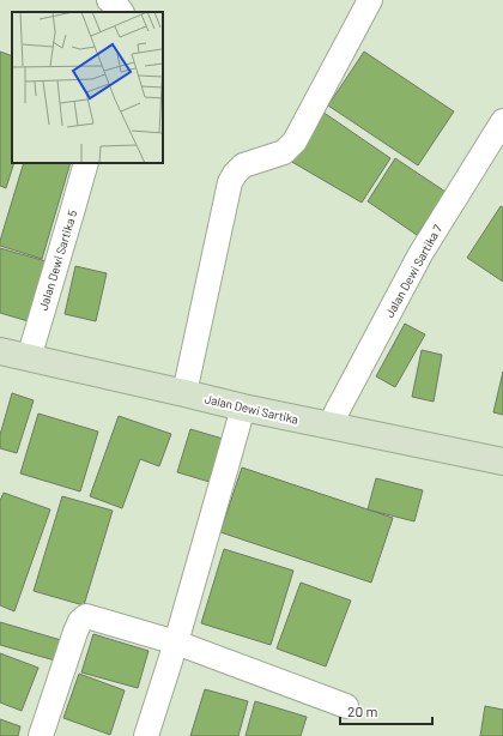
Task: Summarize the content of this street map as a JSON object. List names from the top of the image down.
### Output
{
  "streets": {
    "main road": ["Jalan Dewi Sartika"],
    "street": ["Jalan Dewi Sartika 5", "Jalan Dewi Sartika 7"]
  },
  "crossings": [
    ["Jalan Dewi Sartika 5", "Jalan Dewi Sartika"],
    ["Jalan Dewi Sartika 7", "Jalan Dewi Sartika"]
  ],
  "scale_bar": "20 m"
}
